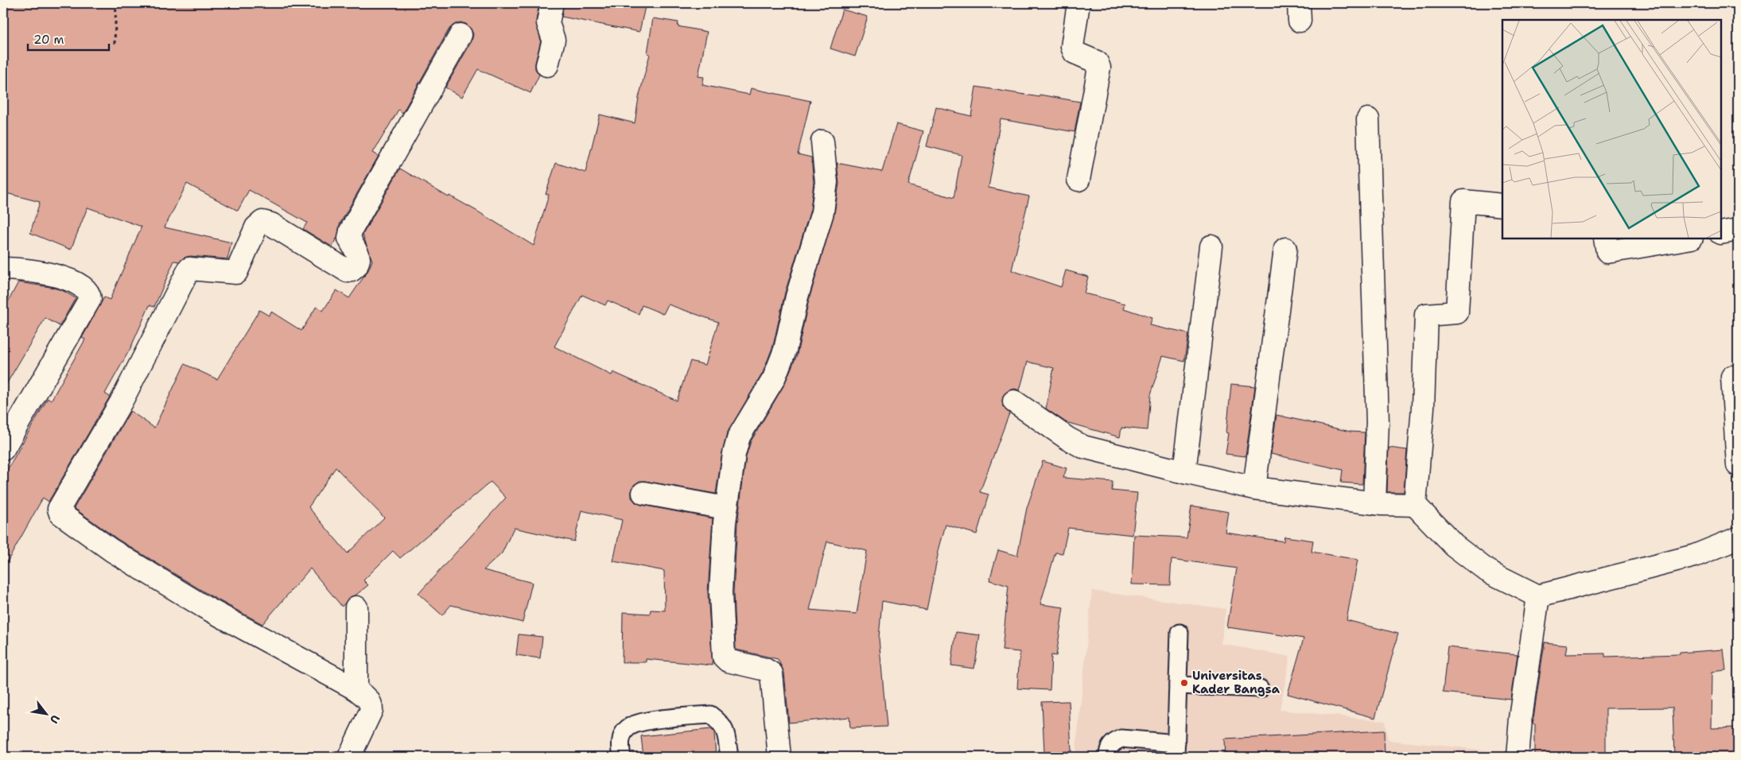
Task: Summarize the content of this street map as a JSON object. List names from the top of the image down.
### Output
{
  "places": ["Universitas Kader Bangsa"],
  "scale_bar": "20 m",
  "north": "bottom right"
}
